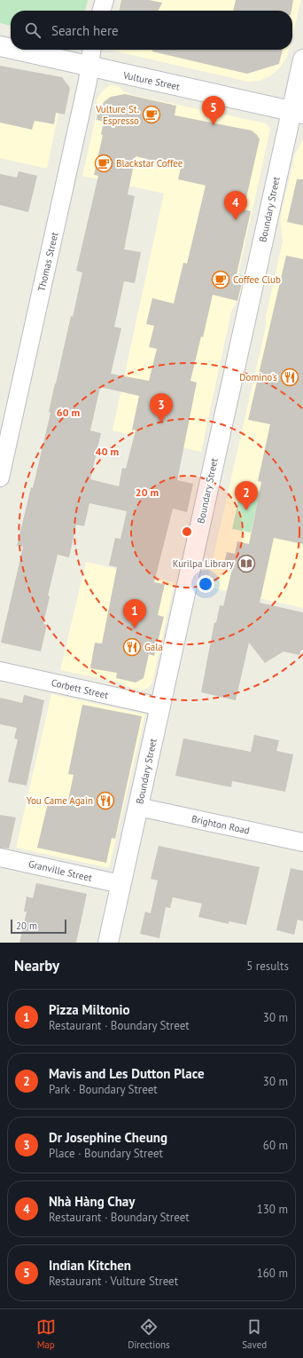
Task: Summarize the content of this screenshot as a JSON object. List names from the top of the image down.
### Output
{
  "streets": {
    "street": [
      "Vulture Street",
      "Boundary Street",
      "Thomas Street",
      "Corbett Street",
      "Brighton Road",
      "Granville Street"
    ]
  },
  "crossings": [
    ["Vulture Street", "Boundary Street"],
    ["Vulture Street", "Thomas Street"],
    ["Boundary Street", "Corbett Street"],
    ["Boundary Street", "Brighton Road"],
    ["Boundary Street", "Granville Street"]
  ],
  "places": {
    "cafe": ["Vulture St. Espresso", "Blackstar Coffee", "Coffee Club"],
    "restaurant": ["Domino's", "Gala", "You Came Again"],
    "library": ["Kurilpa Library"]
  },
  "scale_bar": "20 m",
  "page": {
    "search": "Search here",
    "pins": [
      "5",
      "4",
      "3",
      "2",
      "1"
    ],
    "scale": "20 m",
    "heading": ["Nearby", "5 results"],
    "list": [
      {
        "mark": "1",
        "name": "Pizza Miltonio",
        "note": "Restaurant · Boundary Street",
        "value": "30 m"
      },
      {
        "mark": "2",
        "name": "Mavis and Les Dutton Place",
        "note": "Park · Boundary Street",
        "value": "30 m"
      },
      {
        "mark": "3",
        "name": "Dr Josephine Cheung",
        "note": "Place · Boundary Street",
        "value": "60 m"
      },
      {
        "mark": "4",
        "name": "Nhà Hàng Chay",
        "note": "Restaurant · Boundary Street",
        "value": "130 m"
      },
      {
        "mark": "5",
        "name": "Indian Kitchen",
        "note": "Restaurant · Vulture Street",
        "value": "160 m"
      }
    ],
    "nav": ["Map", "Directions", "Saved"]
  },
  "rings": ["60 m", "40 m", "20 m"]
}
